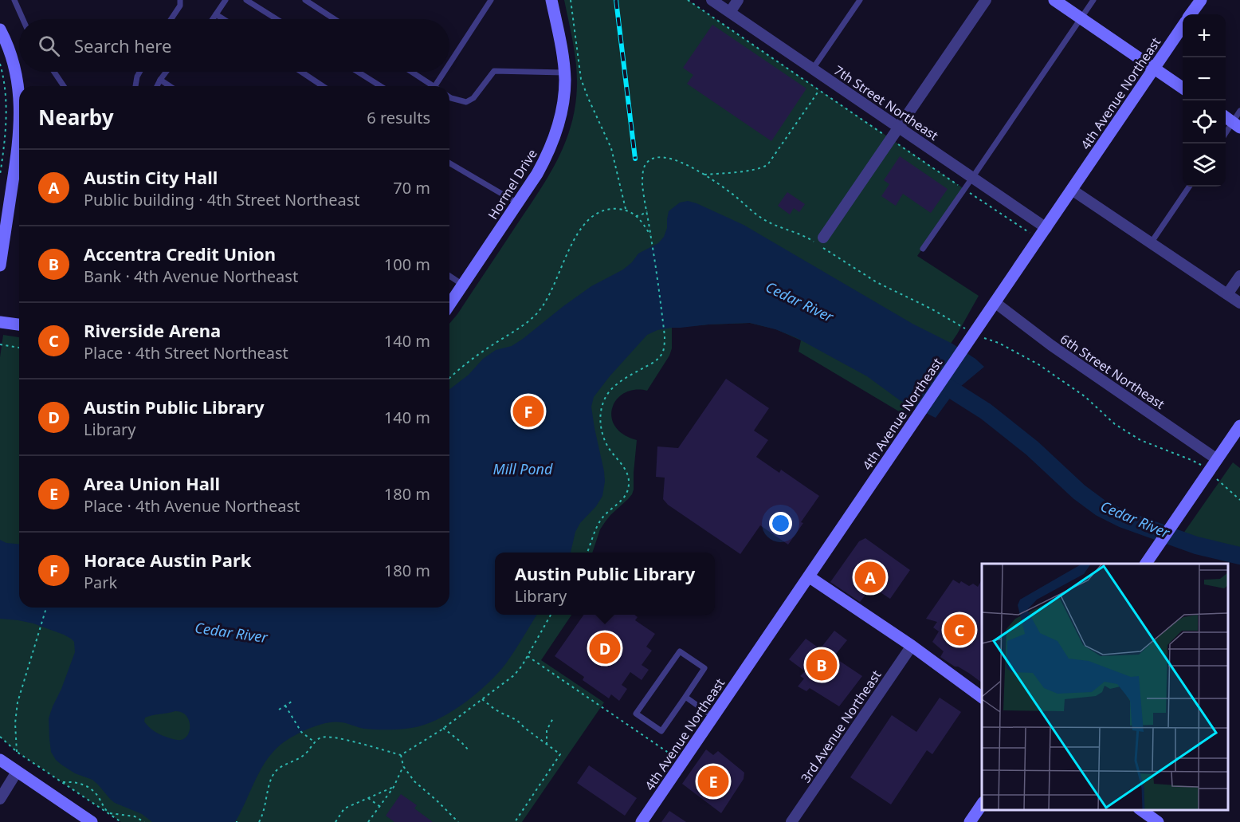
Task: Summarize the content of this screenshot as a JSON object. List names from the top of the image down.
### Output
{
  "streets": {
    "street": [
      "4th Avenue Northeast",
      "7th Street Northeast",
      "Hormel Drive",
      "6th Street Northeast",
      "3rd Avenue Northeast"
    ]
  },
  "crossings": [
    ["4th Avenue Northeast", "7th Street Northeast"],
    ["4th Avenue Northeast", "6th Street Northeast"]
  ],
  "water": ["Cedar River", "Mill Pond"],
  "page": {
    "map_buttons": ["+", "−"],
    "search": "Search here",
    "heading": ["Nearby", "6 results"],
    "list": [
      {
        "mark": "A",
        "name": "Austin City Hall",
        "note": "Public building · 4th Street Northeast",
        "value": "70 m"
      },
      {
        "mark": "B",
        "name": "Accentra Credit Union",
        "note": "Bank · 4th Avenue Northeast",
        "value": "100 m"
      },
      {
        "mark": "C",
        "name": "Riverside Arena",
        "note": "Place · 4th Street Northeast",
        "value": "140 m"
      },
      {
        "mark": "D",
        "name": "Austin Public Library",
        "note": "Library",
        "value": "140 m"
      },
      {
        "mark": "E",
        "name": "Area Union Hall",
        "note": "Place · 4th Avenue Northeast",
        "value": "180 m"
      },
      {
        "mark": "F",
        "name": "Horace Austin Park",
        "note": "Park",
        "value": "180 m"
      }
    ],
    "pins": [
      "F",
      "A",
      "C",
      "D",
      "B",
      "E"
    ],
    "popup": ["Austin Public Library", "Library"]
  }
}
